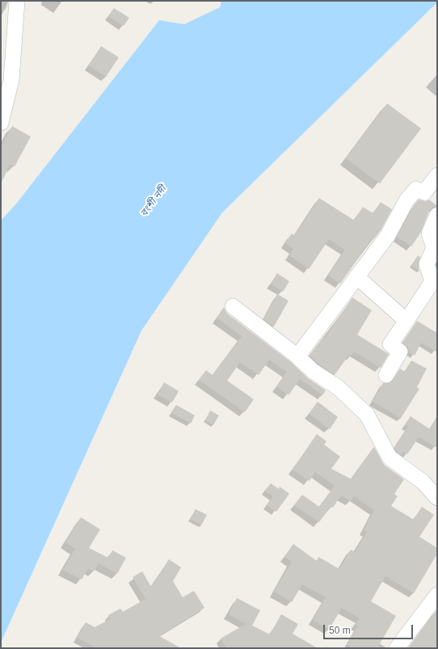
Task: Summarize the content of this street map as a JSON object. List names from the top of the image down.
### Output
{
  "water": ["বংশী নদী"],
  "scale_bar": "50 m"
}
